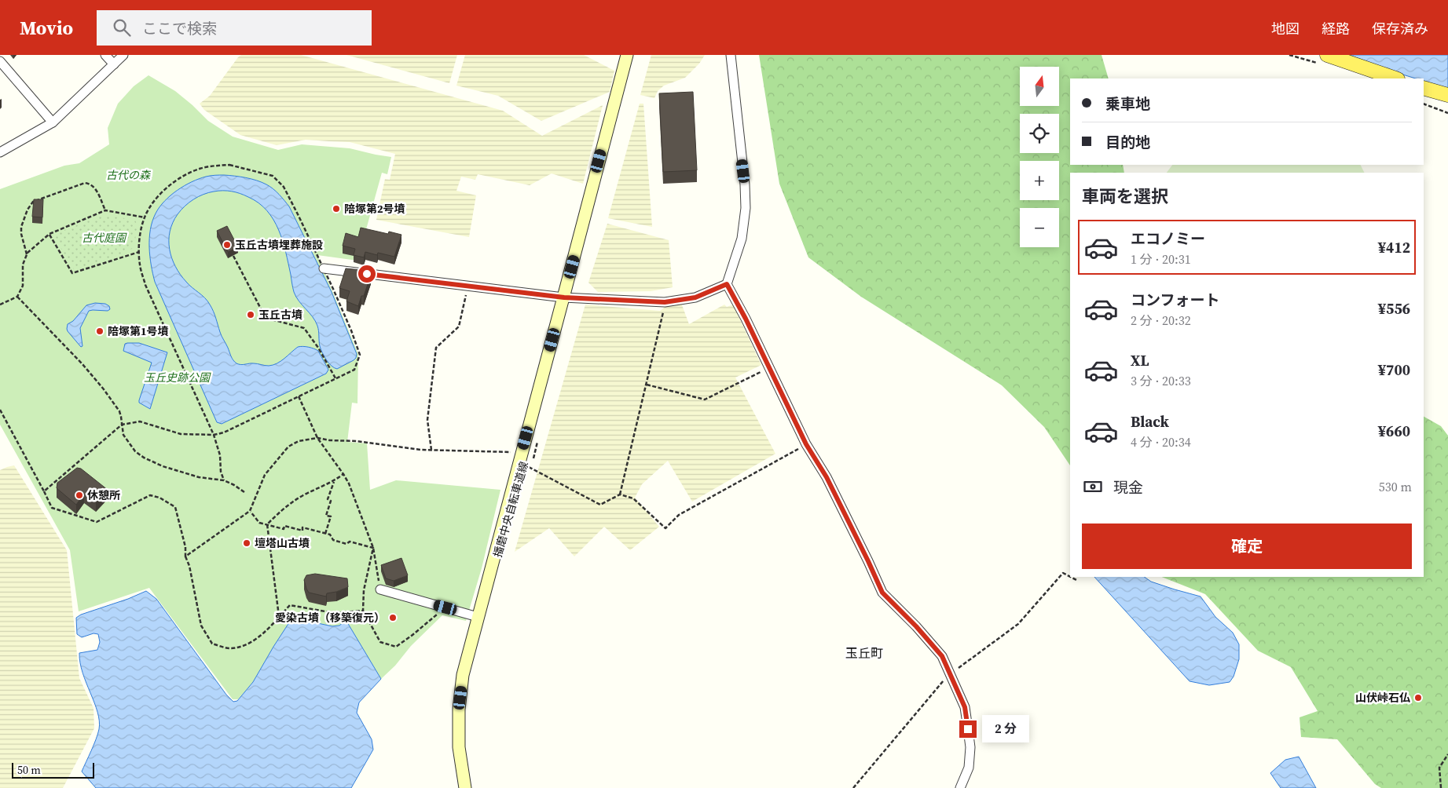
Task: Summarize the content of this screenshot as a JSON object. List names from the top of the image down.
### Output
{
  "streets": {
    "path": ["播磨中央自転車道線"]
  },
  "districts": ["玉丘町"],
  "parks": ["古代の森", "古代庭園", "玉丘史跡公園"],
  "places": [
    "陪塚第2号墳",
    "玉丘古墳埋葬施設",
    "玉丘古墳",
    "陪塚第1号墳",
    "休憩所",
    "壇塔山古墳",
    "愛染古墳（移築復元）",
    "山伏峠石仏"
  ],
  "scale_bar": "50 m",
  "north": "top",
  "page": {
    "header": "Movio",
    "search": "ここで検索",
    "nav": ["地図", "経路", "保存済み"],
    "map_buttons": ["+", "−"],
    "banner": ["乗車地", "目的地"],
    "heading": "車両を選択",
    "list": [
      {
        "name": "エコノミー",
        "note": "1 分 · 20:31",
        "value": "¥412"
      },
      {
        "name": "コンフォート",
        "note": "2 分 · 20:32",
        "value": "¥556"
      },
      {
        "name": "XL",
        "note": "3 分 · 20:33",
        "value": "¥700"
      },
      {
        "name": "Black",
        "note": "4 分 · 20:34",
        "value": "¥660"
      }
    ],
    "pay": ["現金", "530 m"],
    "buttons": "確定",
    "bubble": "2 分",
    "scale": "50 m"
  }
}
